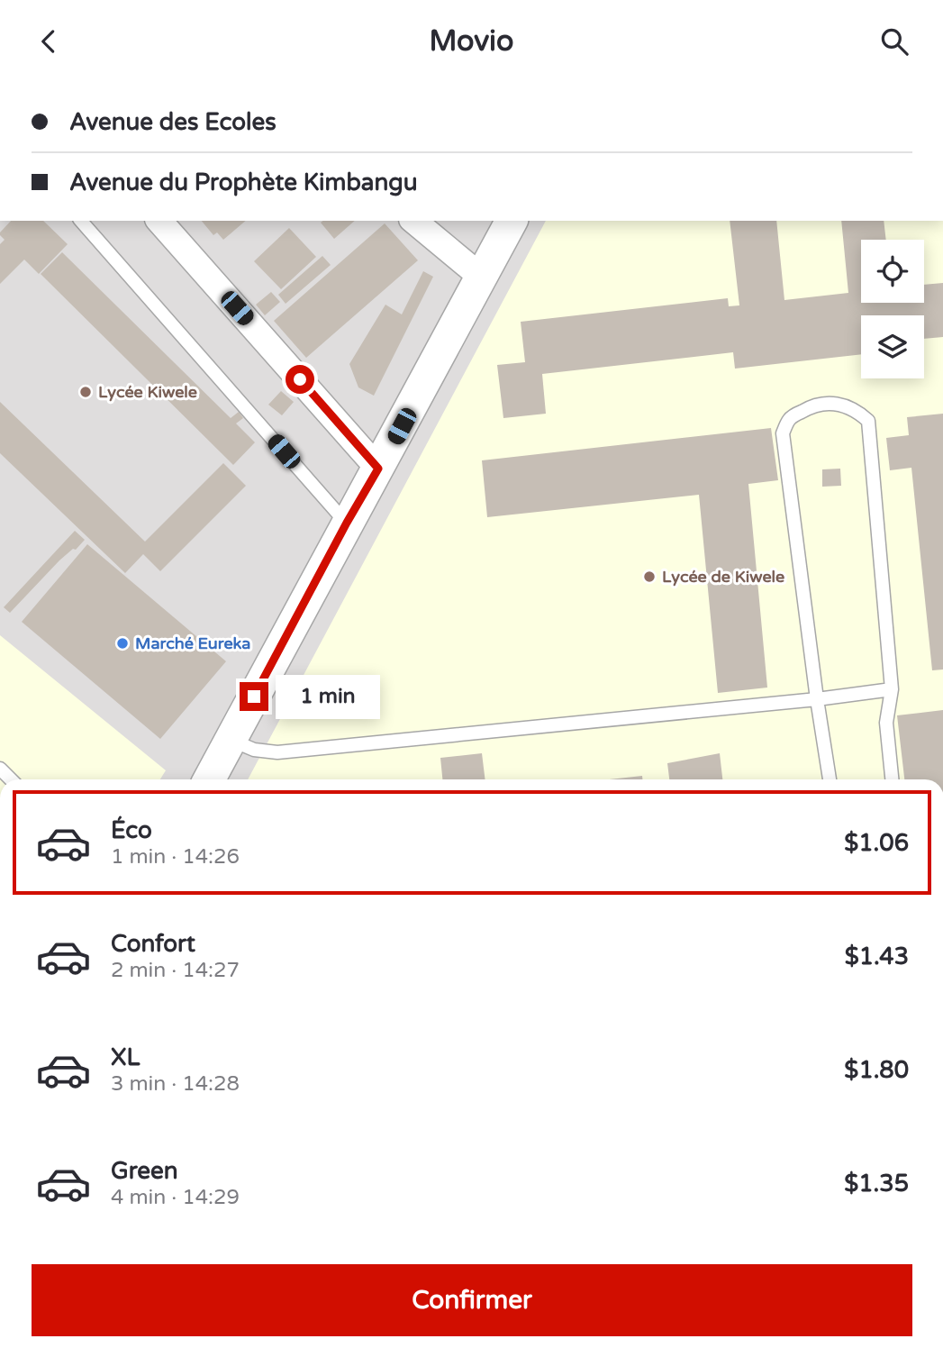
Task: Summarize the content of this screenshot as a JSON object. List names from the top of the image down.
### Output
{
  "places": ["Lycée Kiwele", "Lycée de Kiwele", "Marché Eureka"],
  "page": {
    "header": "Movio",
    "banner": ["Avenue des Ecoles", "Avenue du Prophète Kimbangu"],
    "bubble": "1 min",
    "list": [
      {
        "name": "Éco",
        "note": "1 min · 14:26",
        "value": "$1.06"
      },
      {
        "name": "Confort",
        "note": "2 min · 14:27",
        "value": "$1.43"
      },
      {
        "name": "XL",
        "note": "3 min · 14:28",
        "value": "$1.80"
      },
      {
        "name": "Green",
        "note": "4 min · 14:29",
        "value": "$1.35"
      }
    ],
    "buttons": "Confirmer"
  }
}
